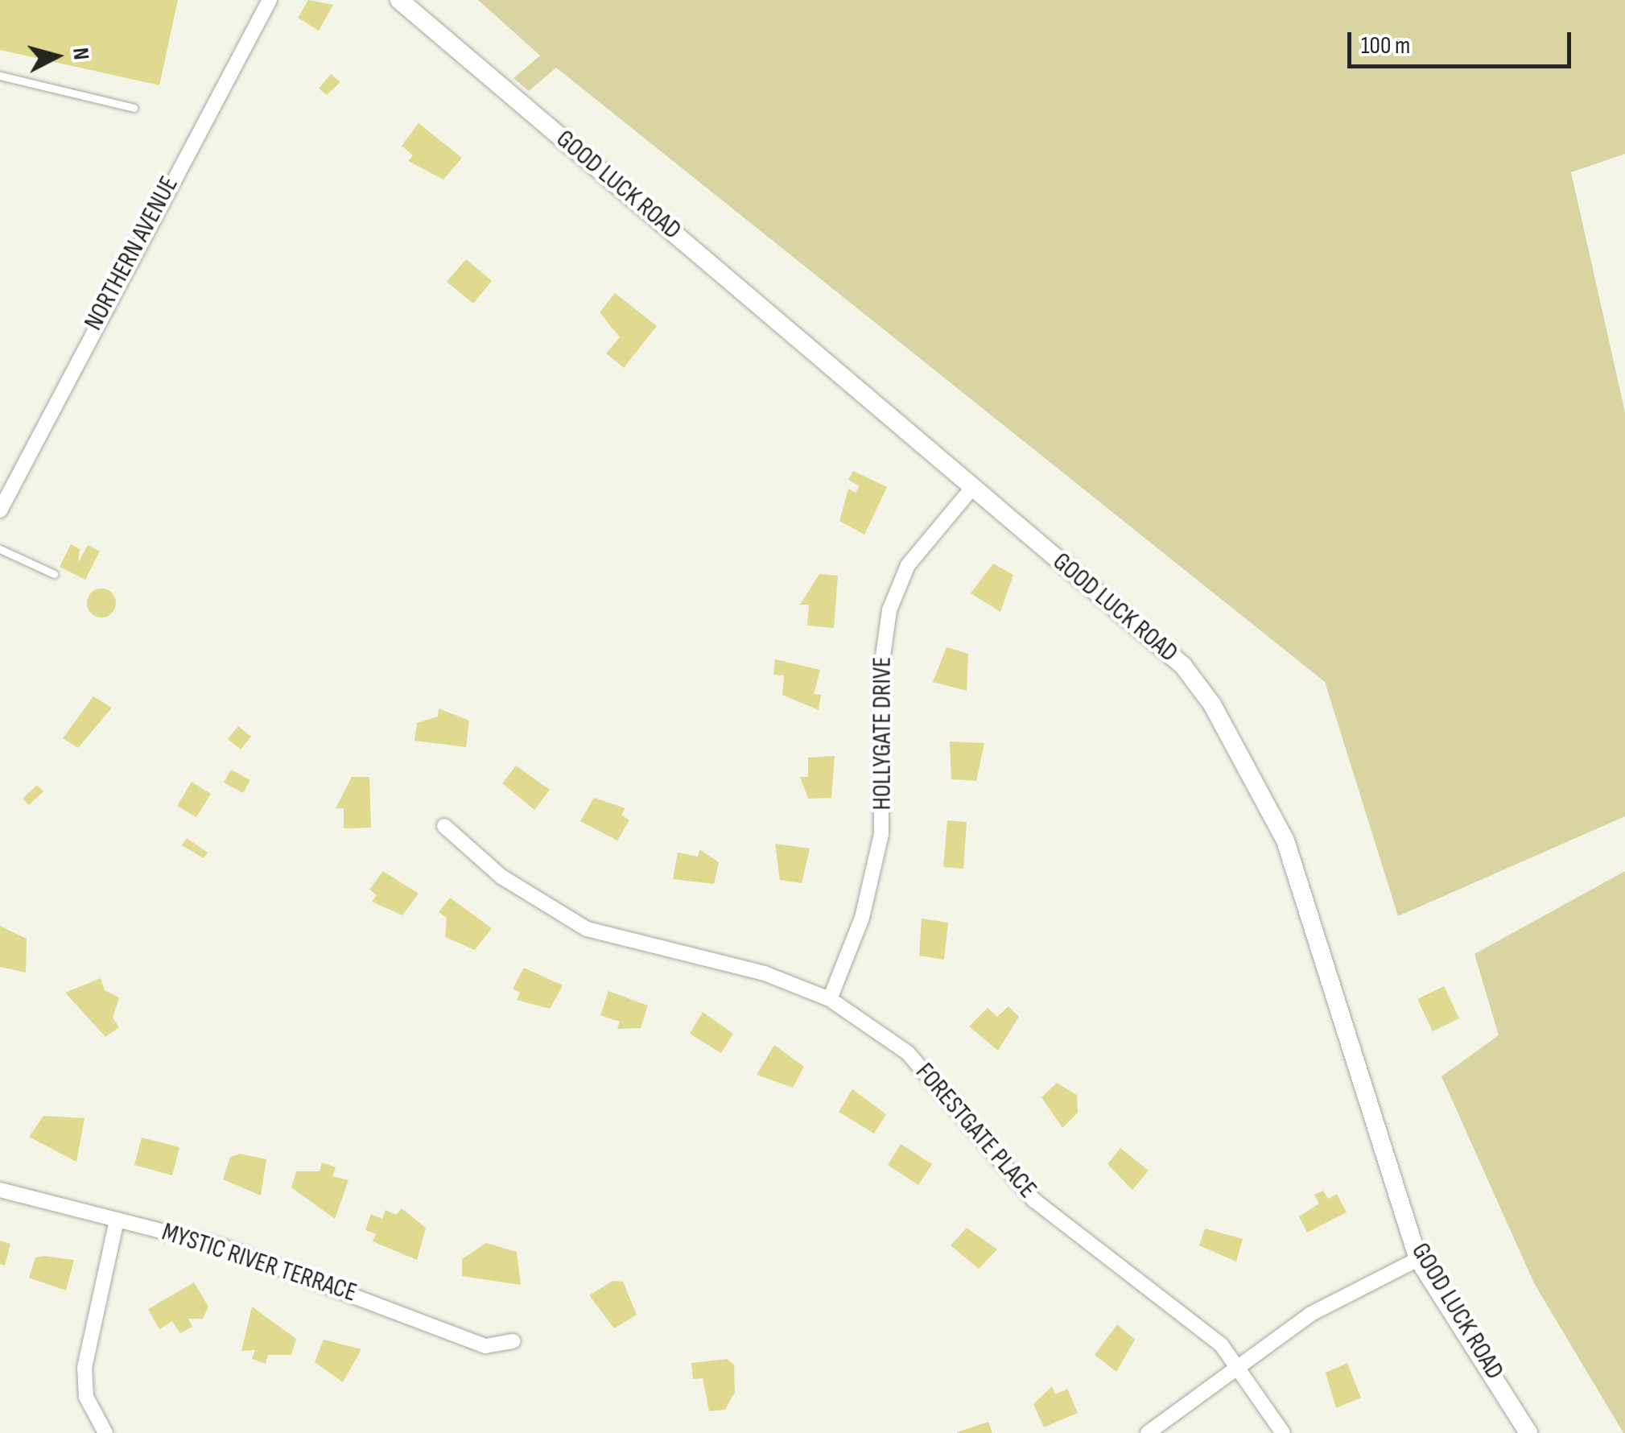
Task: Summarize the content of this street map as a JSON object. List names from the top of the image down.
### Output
{
  "streets": {
    "street": [
      "GOOD LUCK ROAD",
      "NORTHERN AVENUE",
      "HOLLYGATE DRIVE",
      "FORESTGATE PLACE",
      "MYSTIC RIVER TERRACE"
    ]
  },
  "crossings": [
    ["GOOD LUCK ROAD", "HOLLYGATE DRIVE"],
    ["HOLLYGATE DRIVE", "FORESTGATE PLACE"]
  ],
  "scale_bar": "100 m",
  "north": "right"
}
